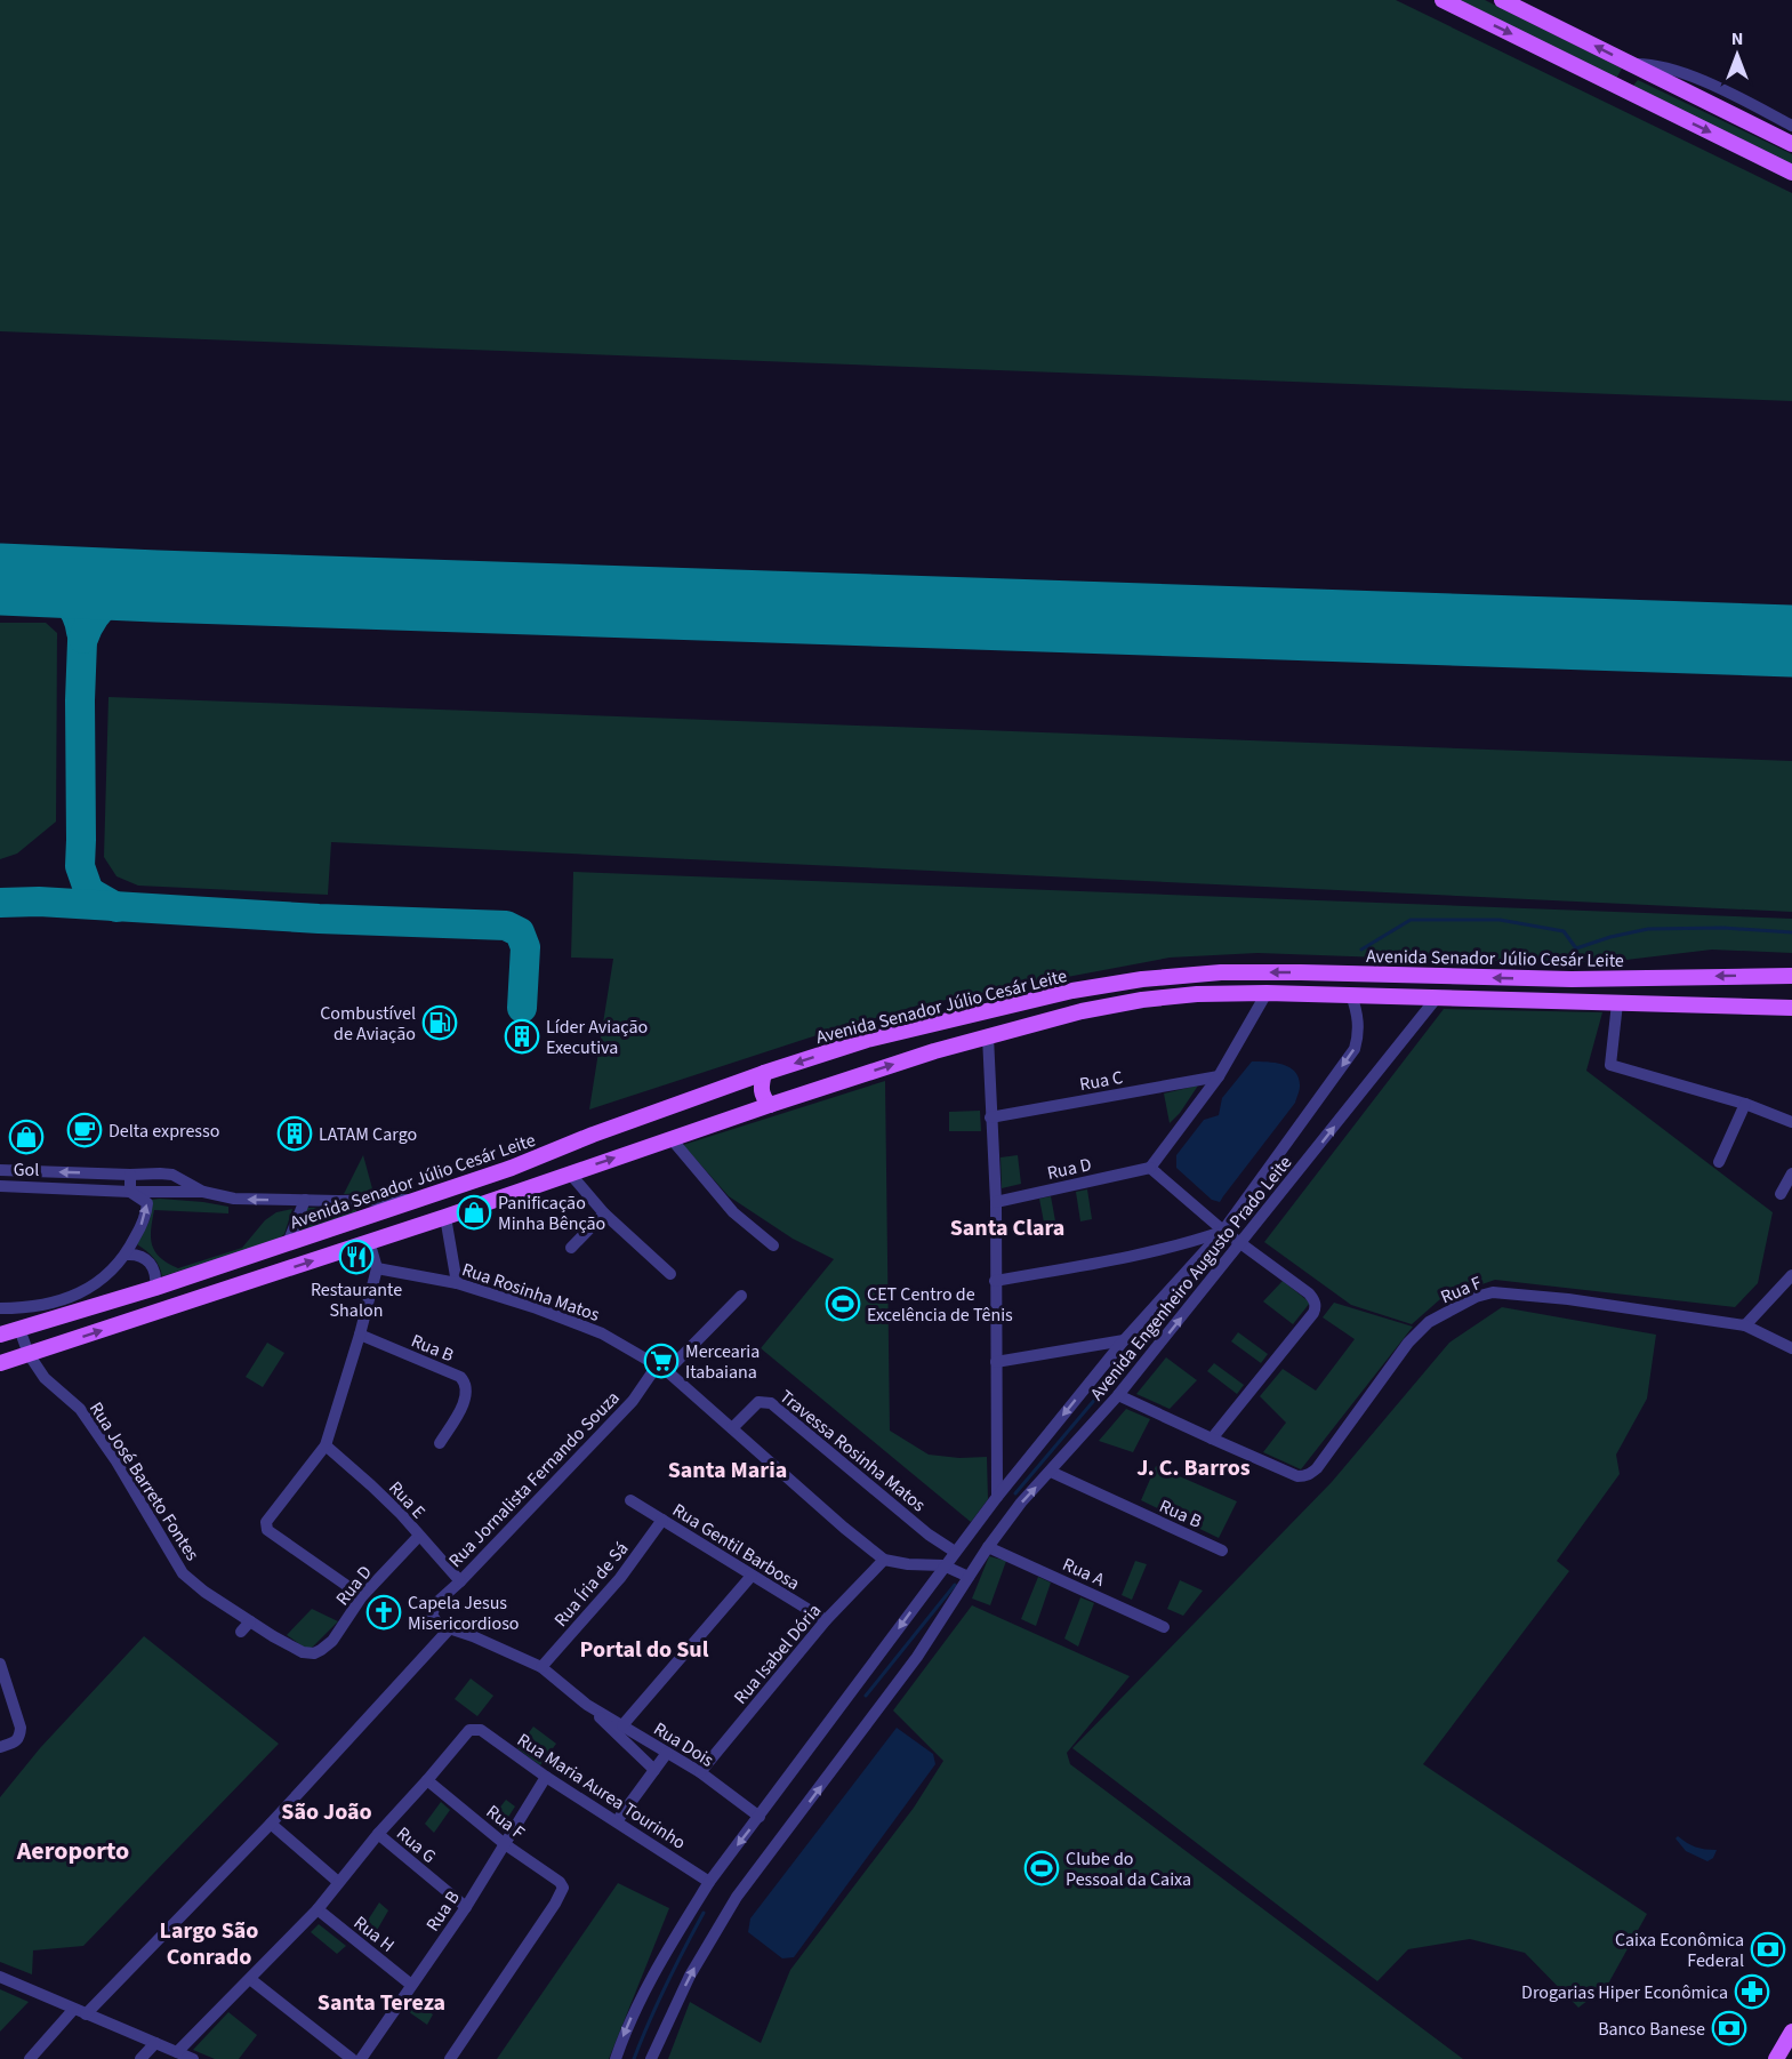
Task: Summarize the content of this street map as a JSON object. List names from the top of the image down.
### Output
{
  "streets": {
    "main road": ["Avenida Senador Júlio Cesár Leite"],
    "street": [
      "Rua C",
      "Rua D",
      "Avenida Engenheiro Augusto Prado Leite",
      "Rua F",
      "Rua Rosinha Matos",
      "Rua B",
      "Travessa Rosinha Matos",
      "Rua Jornalista Fernando Souza",
      "Rua José Barreto Fontes",
      "Rua E",
      "Rua Gentil Barbosa",
      "Rua A",
      "Rua Íria de Sá",
      "Rua Isabel Dória",
      "Rua Dois",
      "Rua Maria Aurea Tourinho",
      "Rua G",
      "Rua H"
    ]
  },
  "crossings": [
    ["Avenida Senador Júlio Cesár Leite", "Rua José Barreto Fontes"],
    ["Rua D", "Rua José Barreto Fontes"],
    ["Rua D", "Rua E"],
    ["Avenida Engenheiro Augusto Prado Leite", "Rua B"],
    ["Avenida Engenheiro Augusto Prado Leite", "Travessa Rosinha Matos"],
    ["Avenida Engenheiro Augusto Prado Leite", "Rua A"],
    ["Avenida Engenheiro Augusto Prado Leite", "Rua Dois"],
    ["Avenida Engenheiro Augusto Prado Leite", "Rua Maria Aurea Tourinho"],
    ["Rua F", "Rua B"],
    ["Rua F", "Rua Maria Aurea Tourinho"],
    ["Rua Rosinha Matos", "Travessa Rosinha Matos"],
    ["Rua Rosinha Matos", "Rua Jornalista Fernando Souza"],
    ["Rua Rosinha Matos", "Rua Isabel Dória"],
    ["Rua B", "Rua Maria Aurea Tourinho"],
    ["Rua B", "Rua G"],
    ["Rua B", "Rua H"],
    ["Rua Jornalista Fernando Souza", "Rua E"],
    ["Rua Jornalista Fernando Souza", "Rua Dois"],
    ["Rua Gentil Barbosa", "Rua Íria de Sá"],
    ["Rua Gentil Barbosa", "Rua Isabel Dória"],
    ["Rua Íria de Sá", "Rua Dois"],
    ["Rua Isabel Dória", "Rua Dois"]
  ],
  "districts": [
    "Santa Clara",
    "J. C. Barros",
    "Santa Maria",
    "Portal do Sul",
    "São João",
    "Aeroporto",
    "Largo São Conrado",
    "Santa Tereza"
  ],
  "places": {
    "fuel station": ["Combustível de Aviação"],
    "building": ["Líder Aviação Executiva", "LATAM Cargo"],
    "cafe": ["Delta expresso"],
    "shop": ["Gol", "Panificação Minha Bênção"],
    "restaurant": ["Restaurante Shalon"],
    "sports": ["CET Centro de Excelência de Tênis", "Clube do Pessoal da Caixa"],
    "supermarket": ["Mercearia Itabaiana"],
    "church": ["Capela Jesus Misericordioso"],
    "bank": ["Caixa Econômica Federal", "Banco Banese"],
    "pharmacy": ["Drogarias Hiper Econômica"]
  },
  "north": "top"
}
